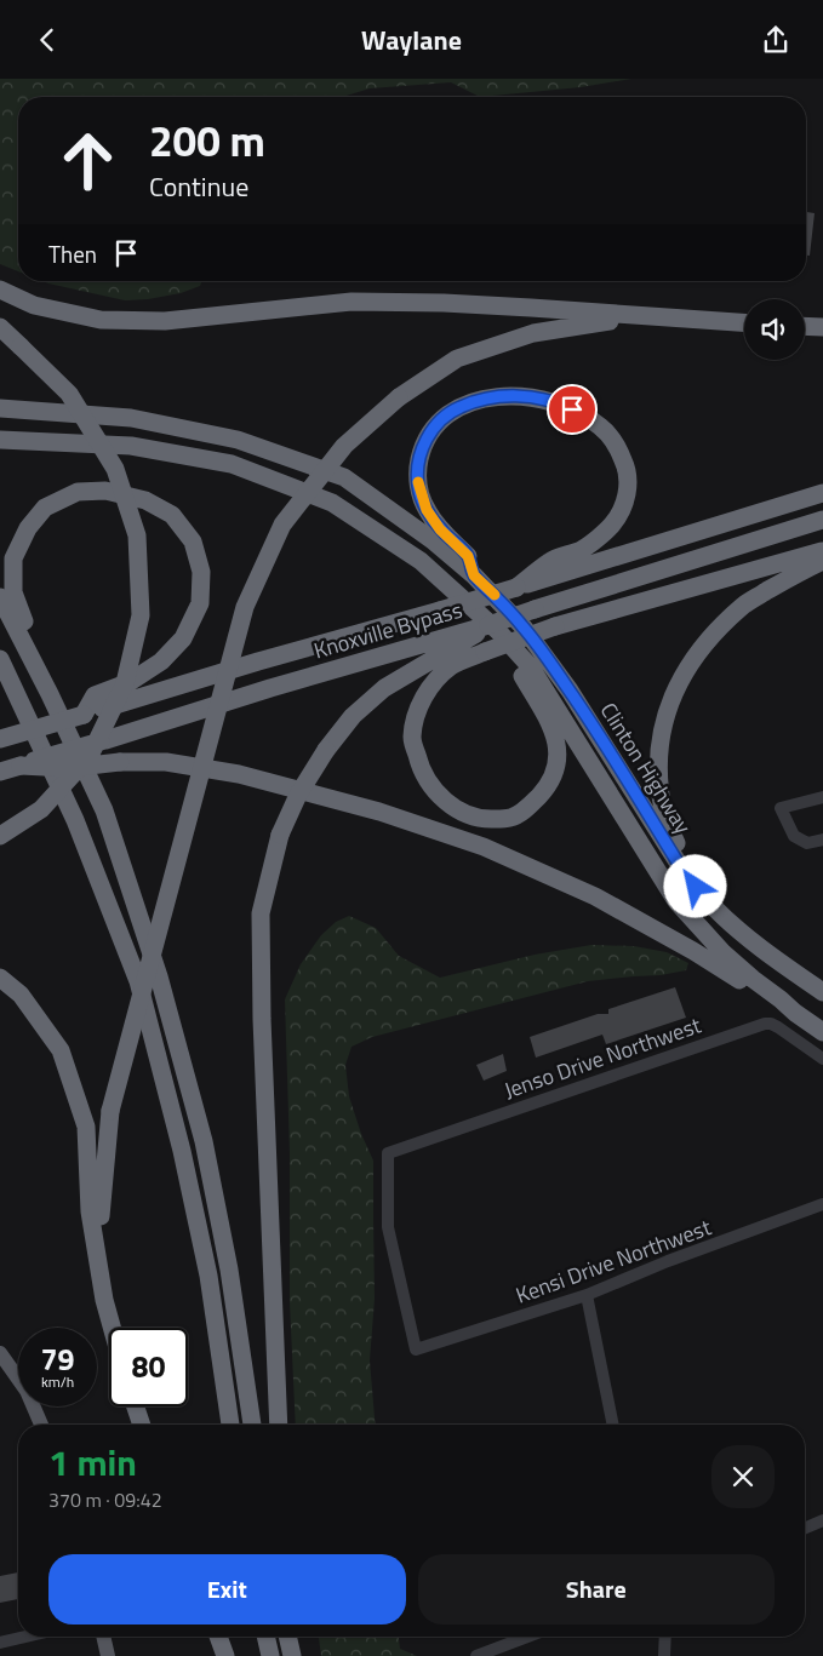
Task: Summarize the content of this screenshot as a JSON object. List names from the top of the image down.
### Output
{
  "streets": {
    "highway": ["Knoxville Bypass", "Clinton Highway"],
    "street": ["Jenso Drive Northwest", "Kensi Drive Northwest"]
  },
  "crossings": [
    ["Jenso Drive Northwest", "Kensi Drive Northwest"]
  ],
  "page": {
    "header": "Waylane",
    "turn": ["200 m", "Continue"],
    "then": "Then",
    "speed": "79 km/h",
    "limit": "80",
    "heading": ["1 min", "370 m · 09:42"],
    "buttons": ["Exit", "Share"]
  }
}
